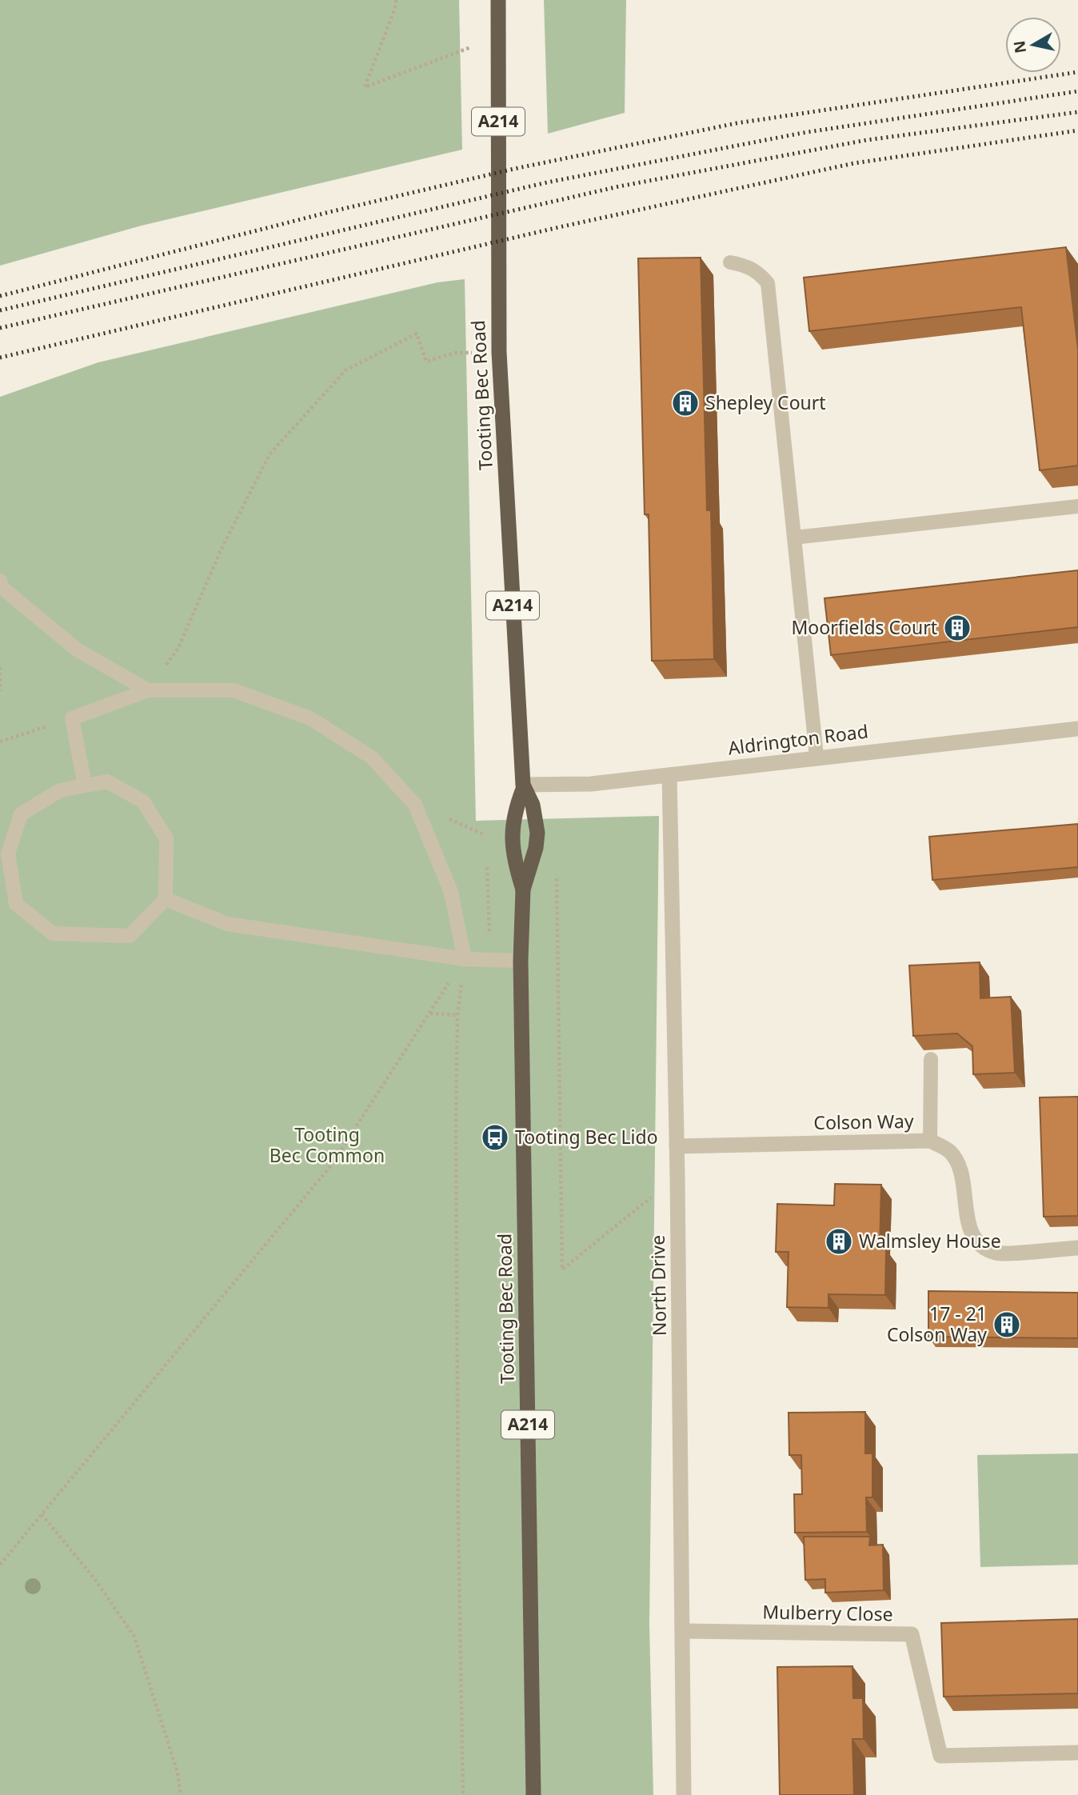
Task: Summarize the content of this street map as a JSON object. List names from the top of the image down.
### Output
{
  "streets": {
    "highway": ["A214", "Tooting Bec Road"],
    "street": [
      "Aldrington Road",
      "Colson Way",
      "North Drive",
      "Mulberry Close"
    ]
  },
  "crossings": [
    ["Tooting Bec Road", "Aldrington Road"],
    ["Aldrington Road", "North Drive"],
    ["Colson Way", "North Drive"],
    ["North Drive", "Mulberry Close"]
  ],
  "parks": ["Tooting Bec Common"],
  "places": {
    "building": [
      "Shepley Court",
      "Moorfields Court",
      "Walmsley House",
      "17 - 21 Colson Way"
    ],
    "bus stop": ["Tooting Bec Lido"]
  },
  "north": "left"
}
